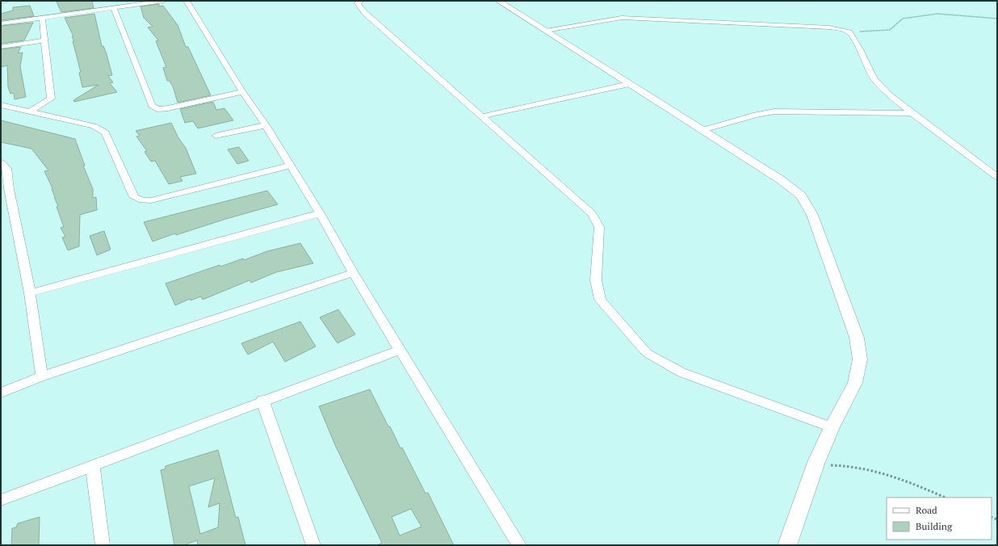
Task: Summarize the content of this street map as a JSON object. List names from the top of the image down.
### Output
{
  "legend": ["Road", "Building"]
}
